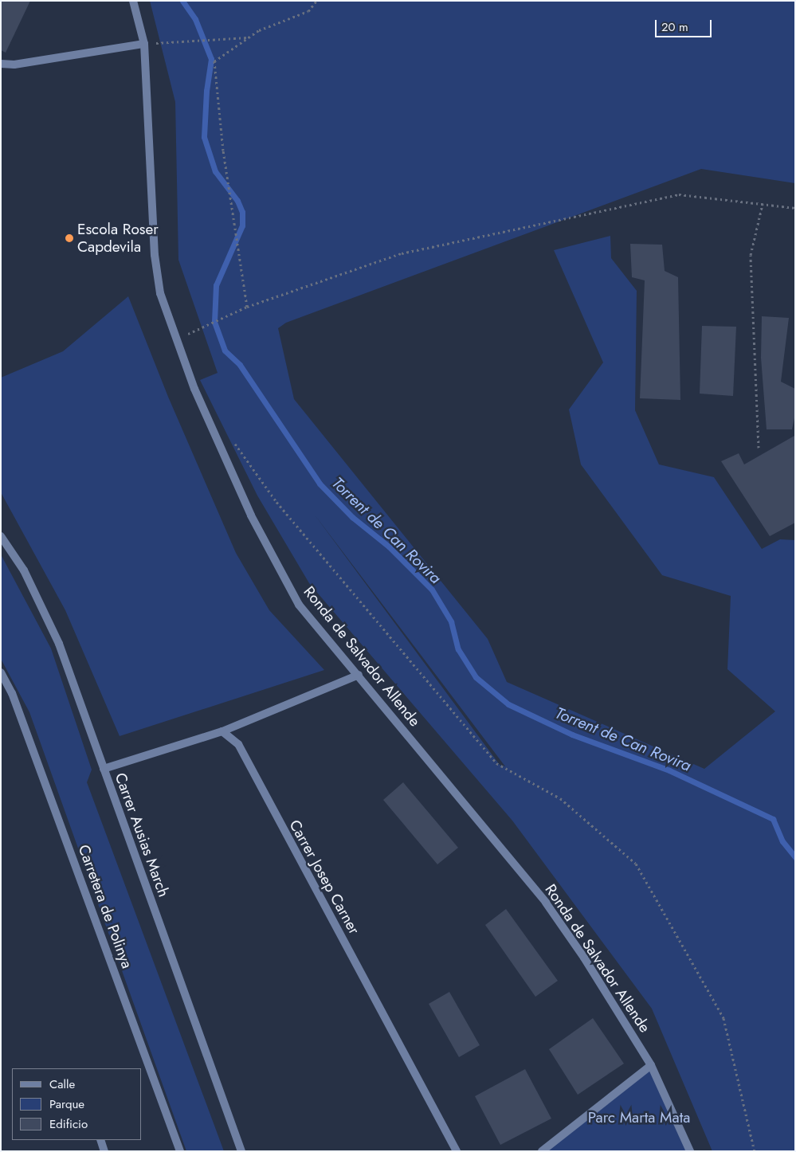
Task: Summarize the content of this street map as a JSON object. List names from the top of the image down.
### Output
{
  "streets": {
    "street": [
      "Ronda de Salvador Allende",
      "Carrer Ausias March",
      "Carrer Josep Carner",
      "Carretera de Polinya"
    ]
  },
  "water": ["Torrent de Can Rovira"],
  "parks": ["Parc Marta Mata"],
  "places": ["Escola Roser Capdevila"],
  "legend": ["Calle", "Parque", "Edificio"],
  "scale_bar": "20 m"
}
